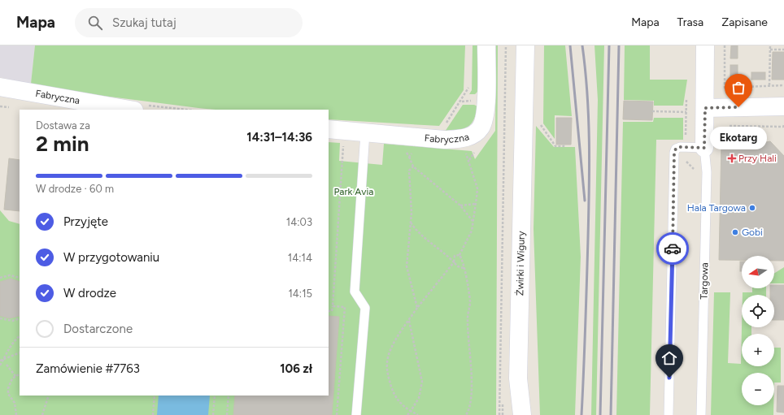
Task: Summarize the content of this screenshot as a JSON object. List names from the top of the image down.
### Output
{
  "streets": {
    "street": ["Fabryczna", "Żwirki i Wigury", "Targowa"]
  },
  "parks": ["Park Avia"],
  "places": {
    "other": ["Ekotarg", "Hala Targowa", "Gobi"],
    "health": ["Przy Hali"]
  },
  "north": "left",
  "page": {
    "header": "Mapa",
    "search": "Szukaj tutaj",
    "nav": ["Mapa", "Trasa", "Zapisane"],
    "heading": ["2 min", "Dostawa za", "14:31–14:36"],
    "panel": ["Zamówienie #7763", "106 zł"],
    "bubble": "Ekotarg",
    "bar": "W drodze · 60 m",
    "list": [
      ["Przyjęte", "14:03"],
      ["W przygotowaniu", "14:14"],
      ["W drodze", "14:15"],
      "Dostarczone"
    ],
    "map_buttons": ["+", "−"]
  }
}
